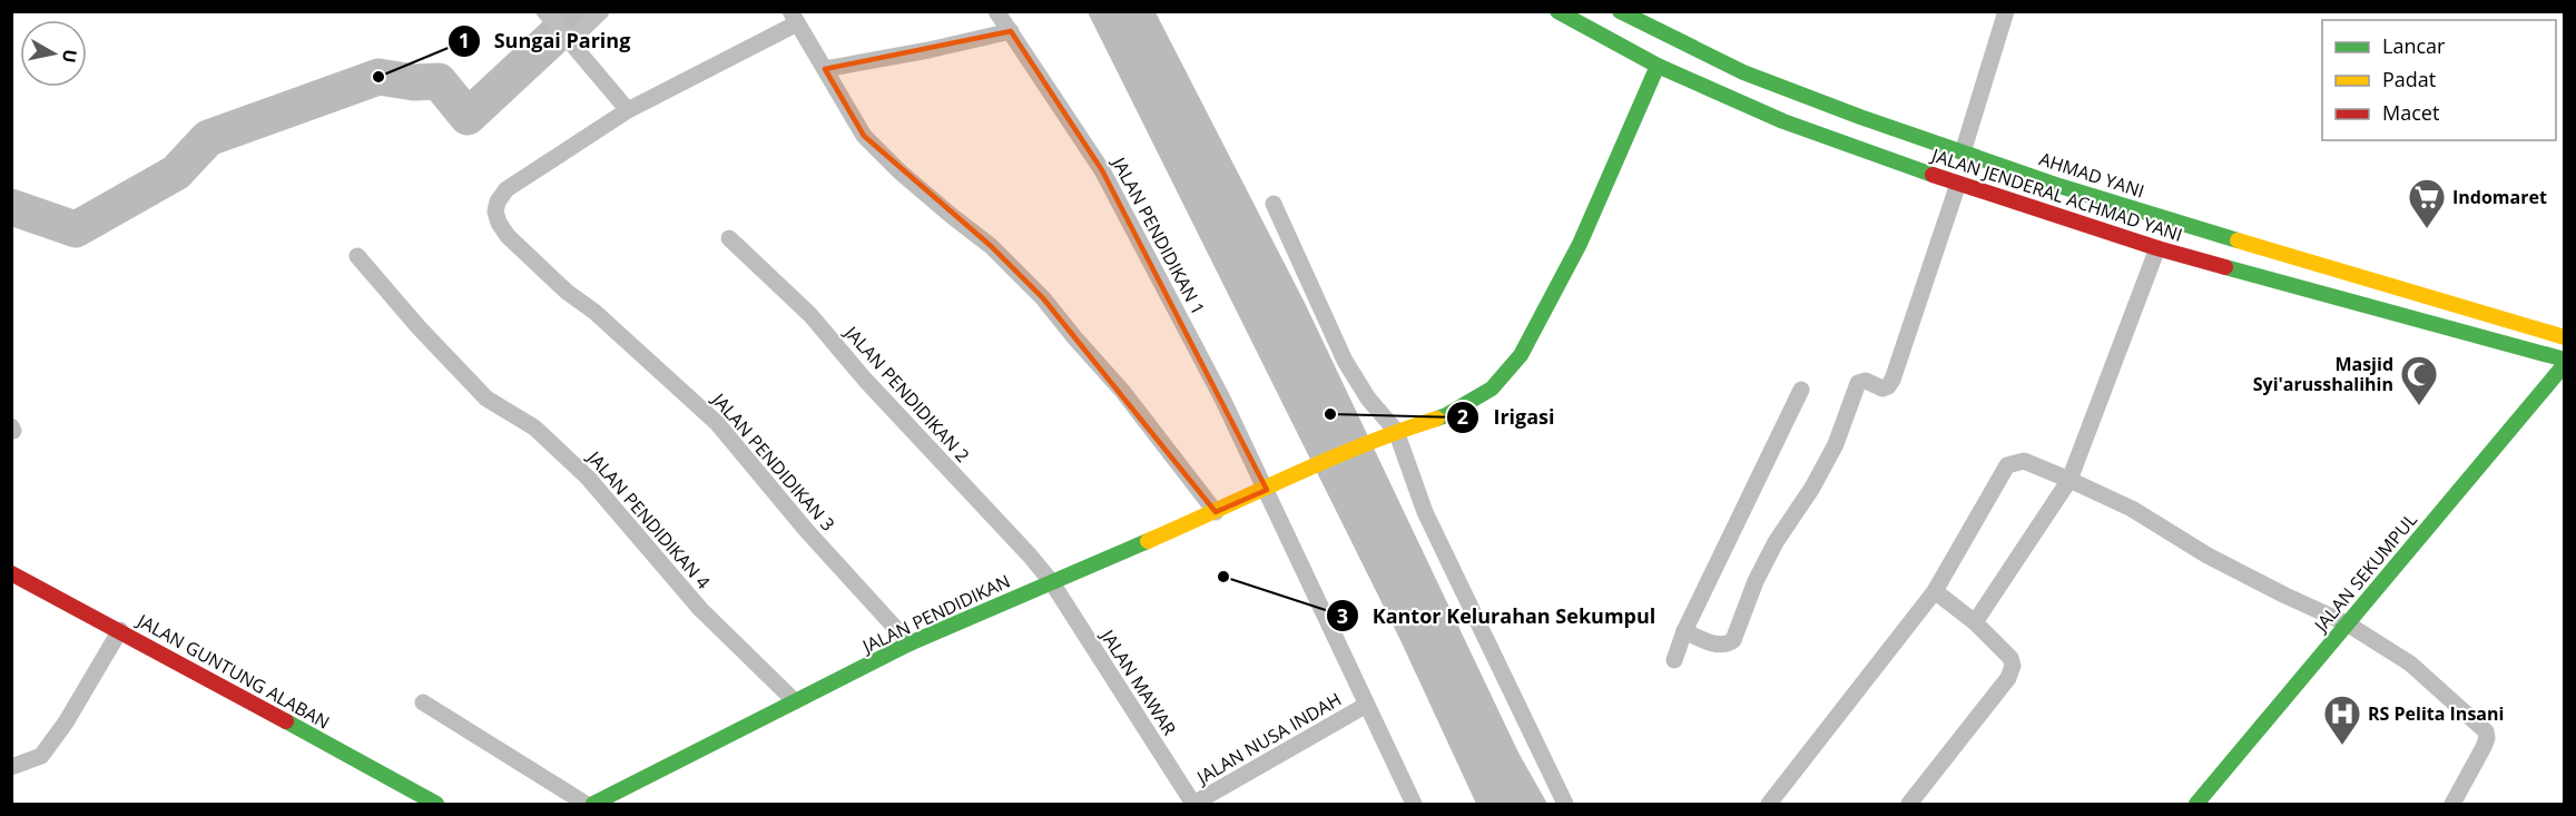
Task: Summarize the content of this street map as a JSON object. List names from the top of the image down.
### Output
{
  "streets": {
    "main road": [
      "AHMAD YANI",
      "JALAN JENDERAL ACHMAD YANI",
      "JALAN SEKUMPUL",
      "JALAN PENDIDIKAN",
      "JALAN GUNTUNG ALABAN"
    ],
    "street": [
      "JALAN PENDIDIKAN 1",
      "JALAN PENDIDIKAN 2",
      "JALAN PENDIDIKAN 3",
      "JALAN PENDIDIKAN 4",
      "JALAN MAWAR",
      "JALAN NUSA INDAH"
    ]
  },
  "crossings": [
    ["JALAN JENDERAL ACHMAD YANI", "JALAN SEKUMPUL"],
    ["JALAN JENDERAL ACHMAD YANI", "JALAN PENDIDIKAN"],
    ["JALAN PENDIDIKAN 1", "JALAN PENDIDIKAN"],
    ["JALAN PENDIDIKAN 1", "JALAN NUSA INDAH"],
    ["JALAN PENDIDIKAN 2", "JALAN PENDIDIKAN"],
    ["JALAN PENDIDIKAN 2", "JALAN MAWAR"],
    ["JALAN PENDIDIKAN 3", "JALAN PENDIDIKAN"],
    ["JALAN PENDIDIKAN 4", "JALAN PENDIDIKAN"],
    ["JALAN PENDIDIKAN", "JALAN MAWAR"],
    ["JALAN MAWAR", "JALAN NUSA INDAH"]
  ],
  "places": {
    "other": ["Sungai Paring", "Irigasi", "Kantor Kelurahan Sekumpul"],
    "supermarket": ["Indomaret"],
    "mosque": ["Masjid Syi'arusshalihin"],
    "hospital": ["RS Pelita Insani"]
  },
  "legend": ["Lancar", "Padat", "Macet"],
  "north": "right"
}
